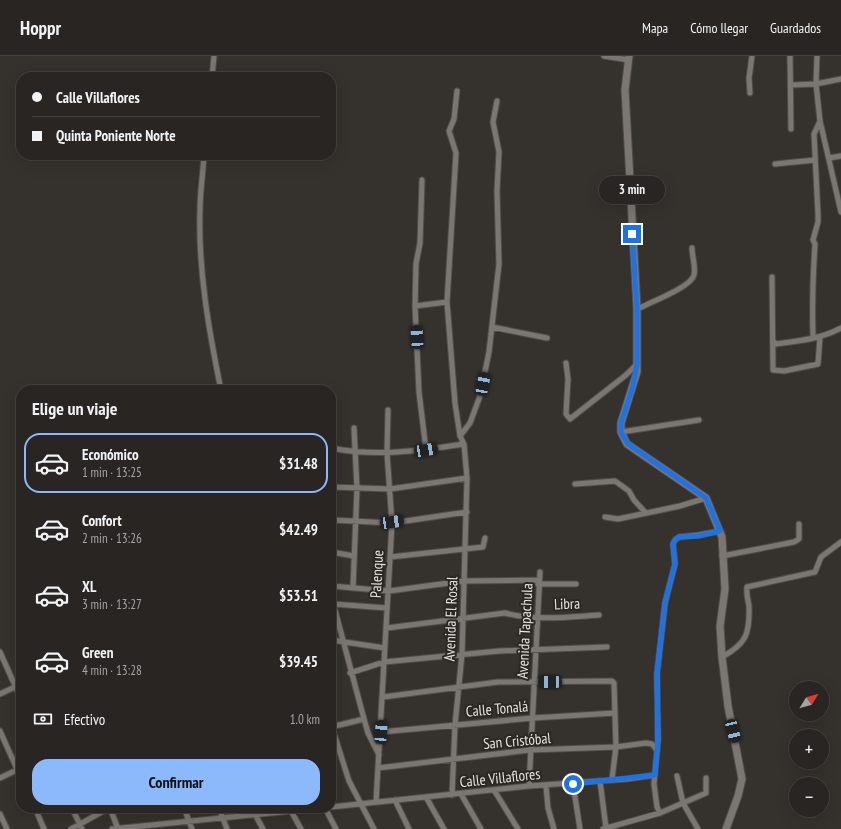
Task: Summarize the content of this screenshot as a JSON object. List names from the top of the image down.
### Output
{
  "streets": {
    "street": [
      "Palenque",
      "Libra",
      "Avenida El Rosal",
      "Avenida Tapachula",
      "Calle Tonalá",
      "San Cristóbal",
      "Calle Villaflores"
    ]
  },
  "crossings": [
    ["Palenque", "Calle Tonalá"],
    ["Palenque", "San Cristóbal"],
    ["Palenque", "Calle Villaflores"],
    ["Libra", "Avenida El Rosal"],
    ["Libra", "Avenida Tapachula"],
    ["Avenida El Rosal", "Calle Tonalá"],
    ["Avenida El Rosal", "San Cristóbal"],
    ["Avenida El Rosal", "Calle Villaflores"],
    ["Avenida Tapachula", "Calle Tonalá"],
    ["Avenida Tapachula", "San Cristóbal"],
    ["Avenida Tapachula", "Calle Villaflores"]
  ],
  "north": "top right",
  "page": {
    "header": "Hoppr",
    "nav": ["Mapa", "Cómo llegar", "Guardados"],
    "banner": ["Calle Villaflores", "Quinta Poniente Norte"],
    "bubble": "3 min",
    "heading": "Elige un viaje",
    "list": [
      {
        "name": "Económico",
        "note": "1 min · 13:25",
        "value": "$31.48"
      },
      {
        "name": "Confort",
        "note": "2 min · 13:26",
        "value": "$42.49"
      },
      {
        "name": "XL",
        "note": "3 min · 13:27",
        "value": "$53.51"
      },
      {
        "name": "Green",
        "note": "4 min · 13:28",
        "value": "$39.45"
      }
    ],
    "map_buttons": ["+", "−"],
    "pay": ["Efectivo", "1.0 km"],
    "buttons": "Confirmar"
  }
}
